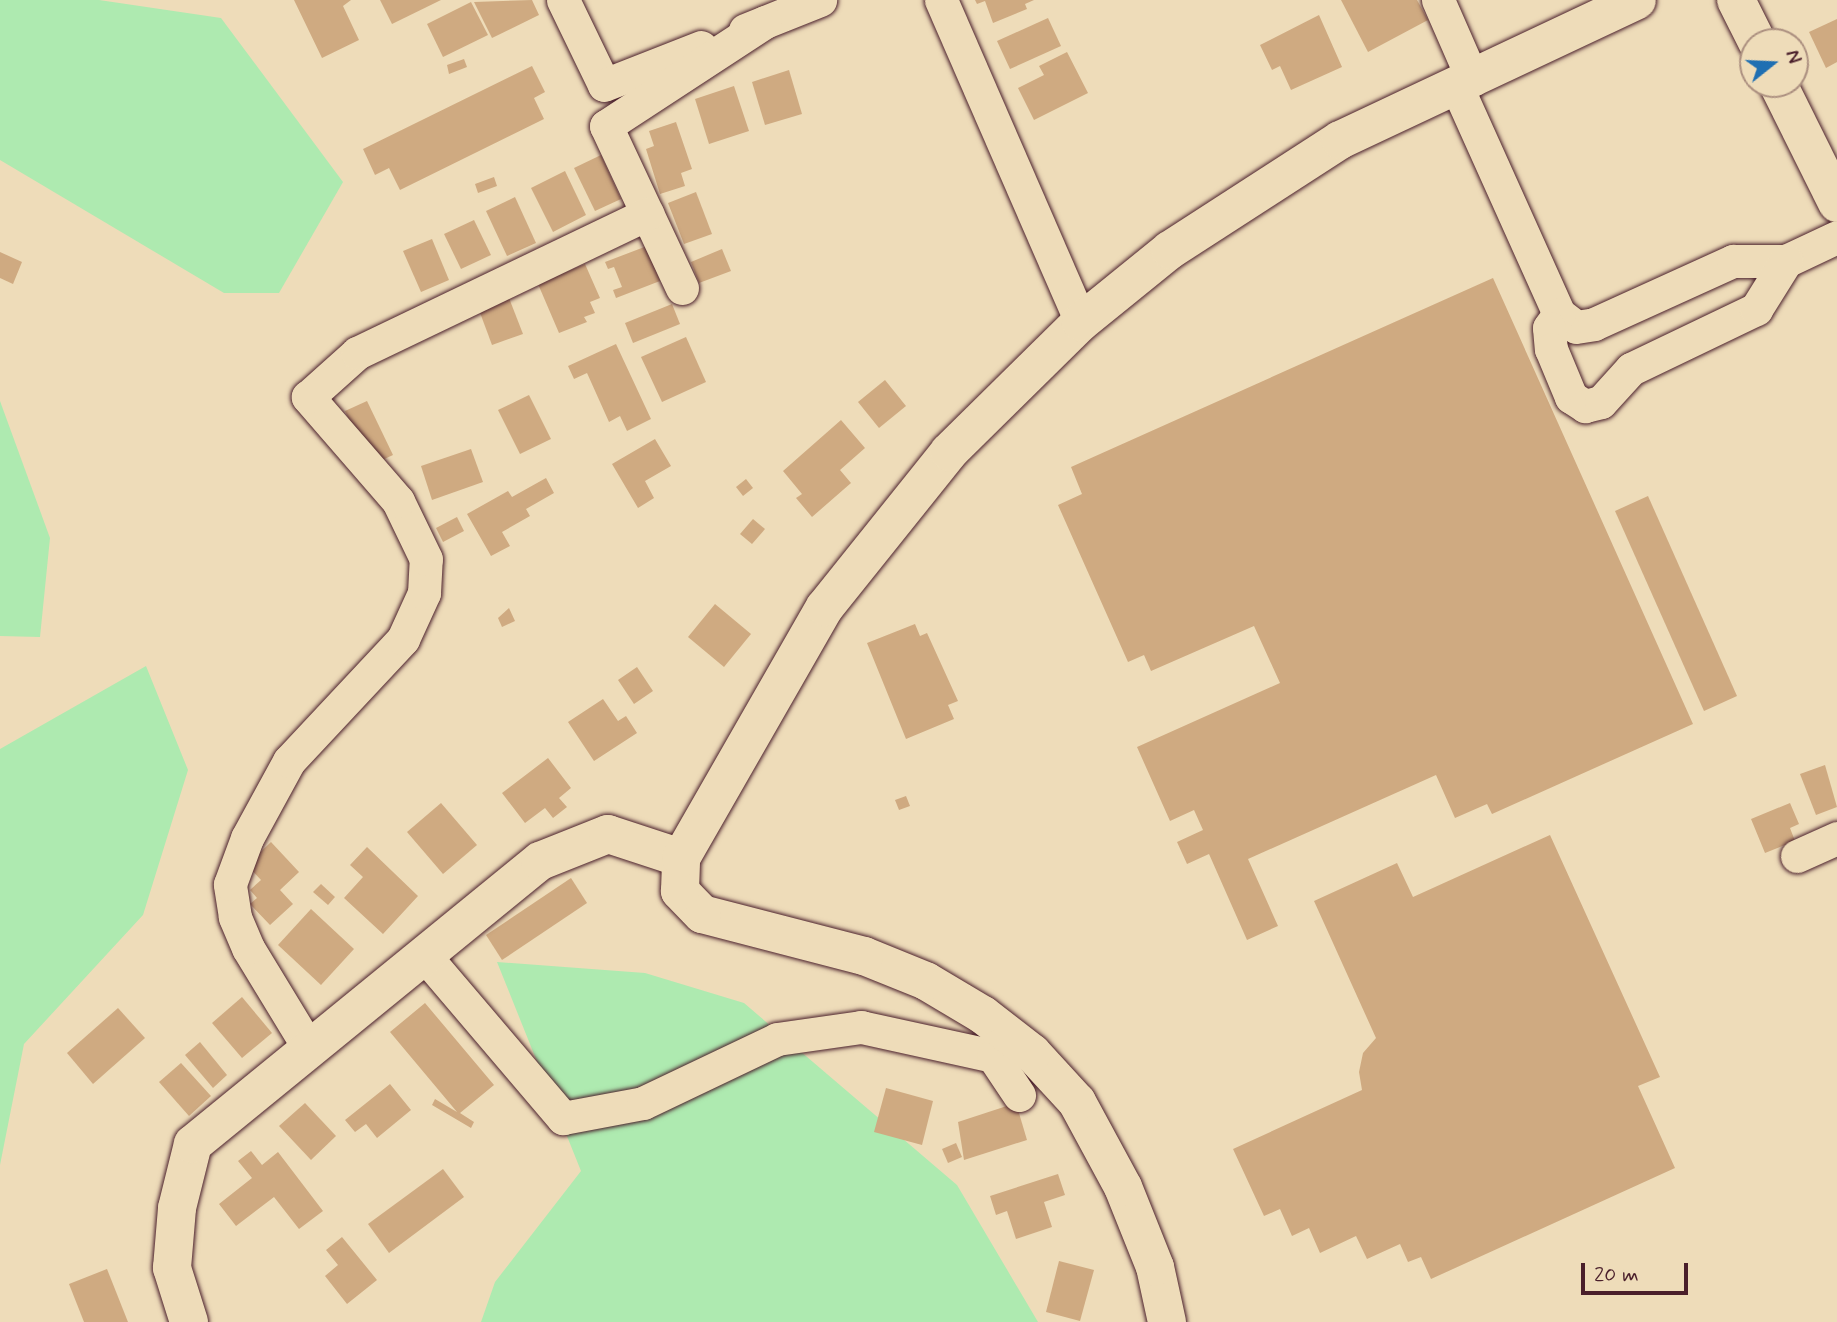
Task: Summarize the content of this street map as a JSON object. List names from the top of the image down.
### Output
{
  "scale_bar": "20 m",
  "north": "right"
}
